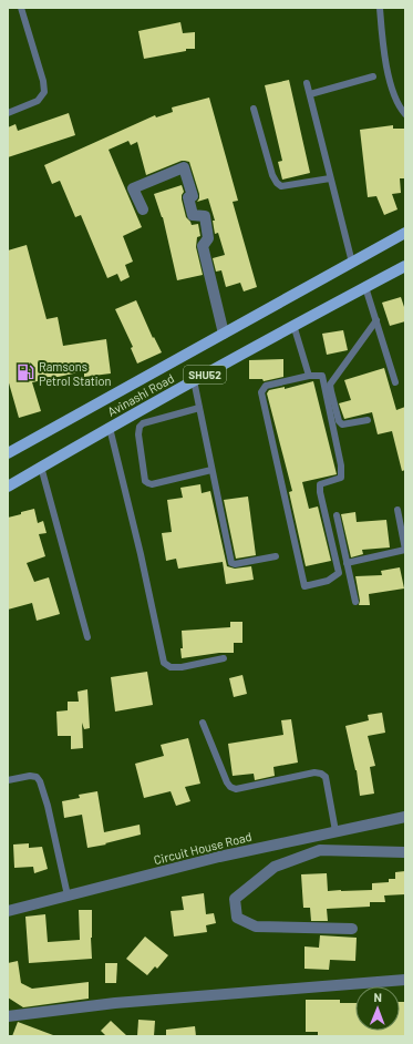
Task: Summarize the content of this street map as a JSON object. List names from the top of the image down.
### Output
{
  "streets": {
    "main road": ["SHU52", "Avinashi Road"],
    "street": ["Circuit House Road"]
  },
  "places": {
    "fuel station": ["Ramsons Petrol Station"]
  },
  "north": "top"
}
